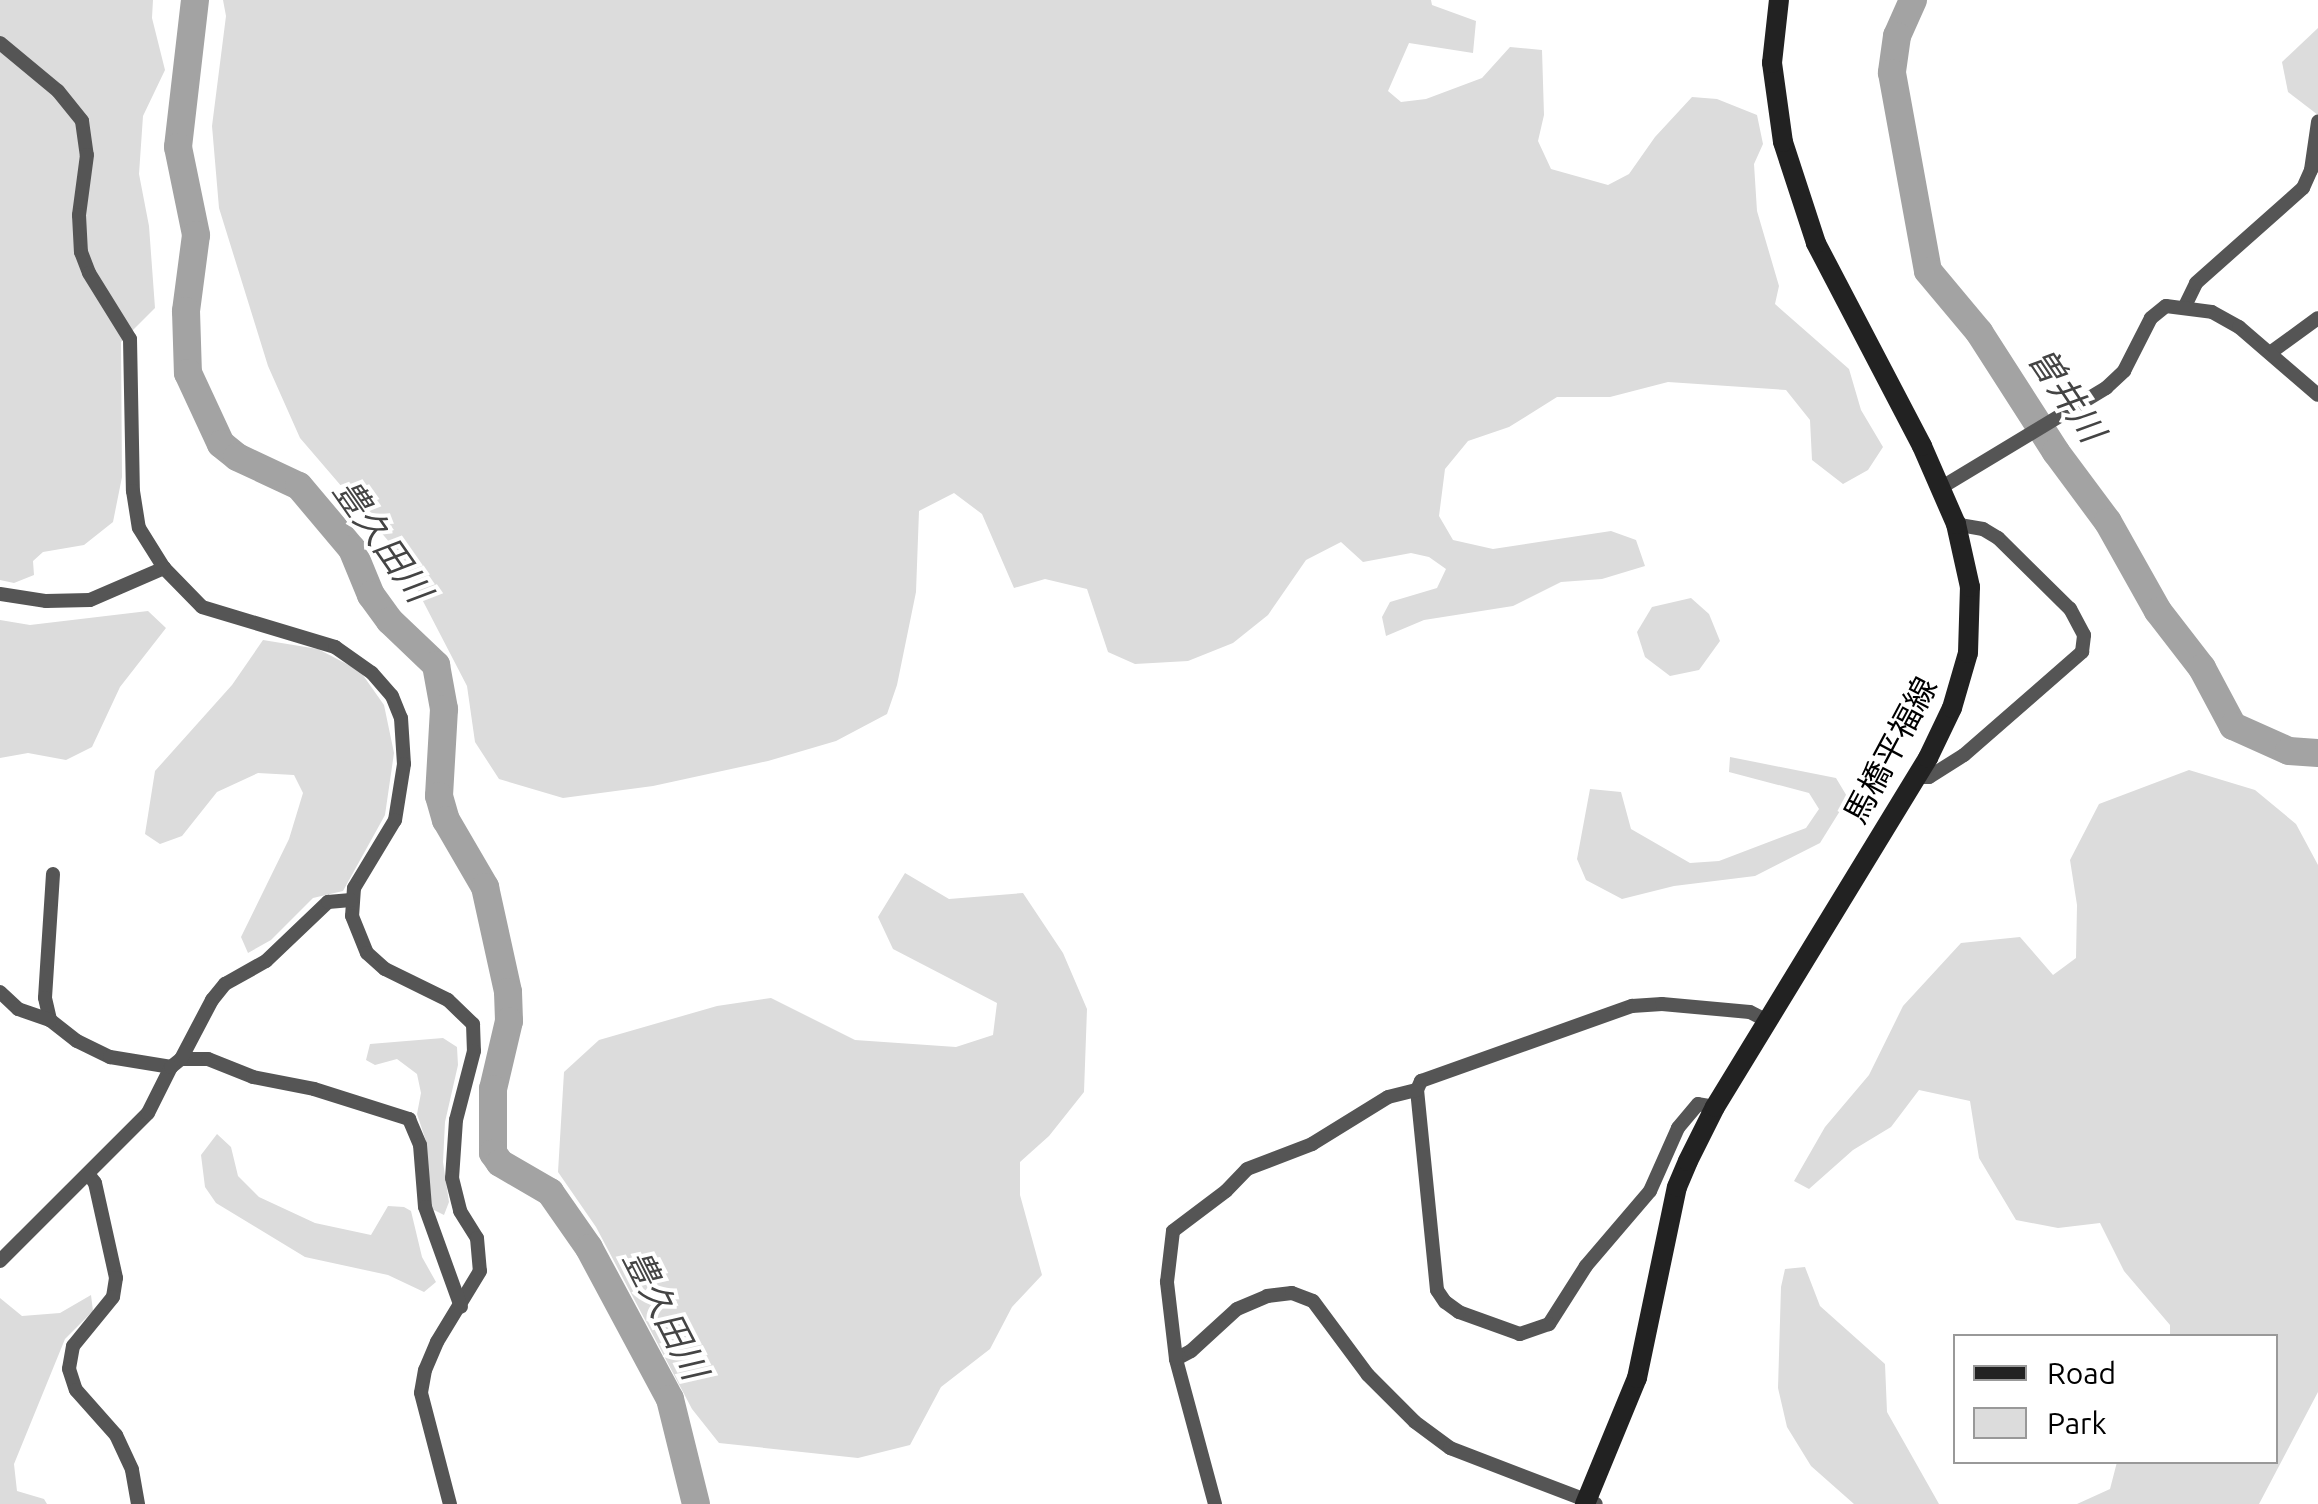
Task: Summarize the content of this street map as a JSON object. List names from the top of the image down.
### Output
{
  "streets": {
    "main road": ["馬橋平福線"]
  },
  "water": ["曽井川", "豊久田川"],
  "legend": ["Road", "Park"]
}
